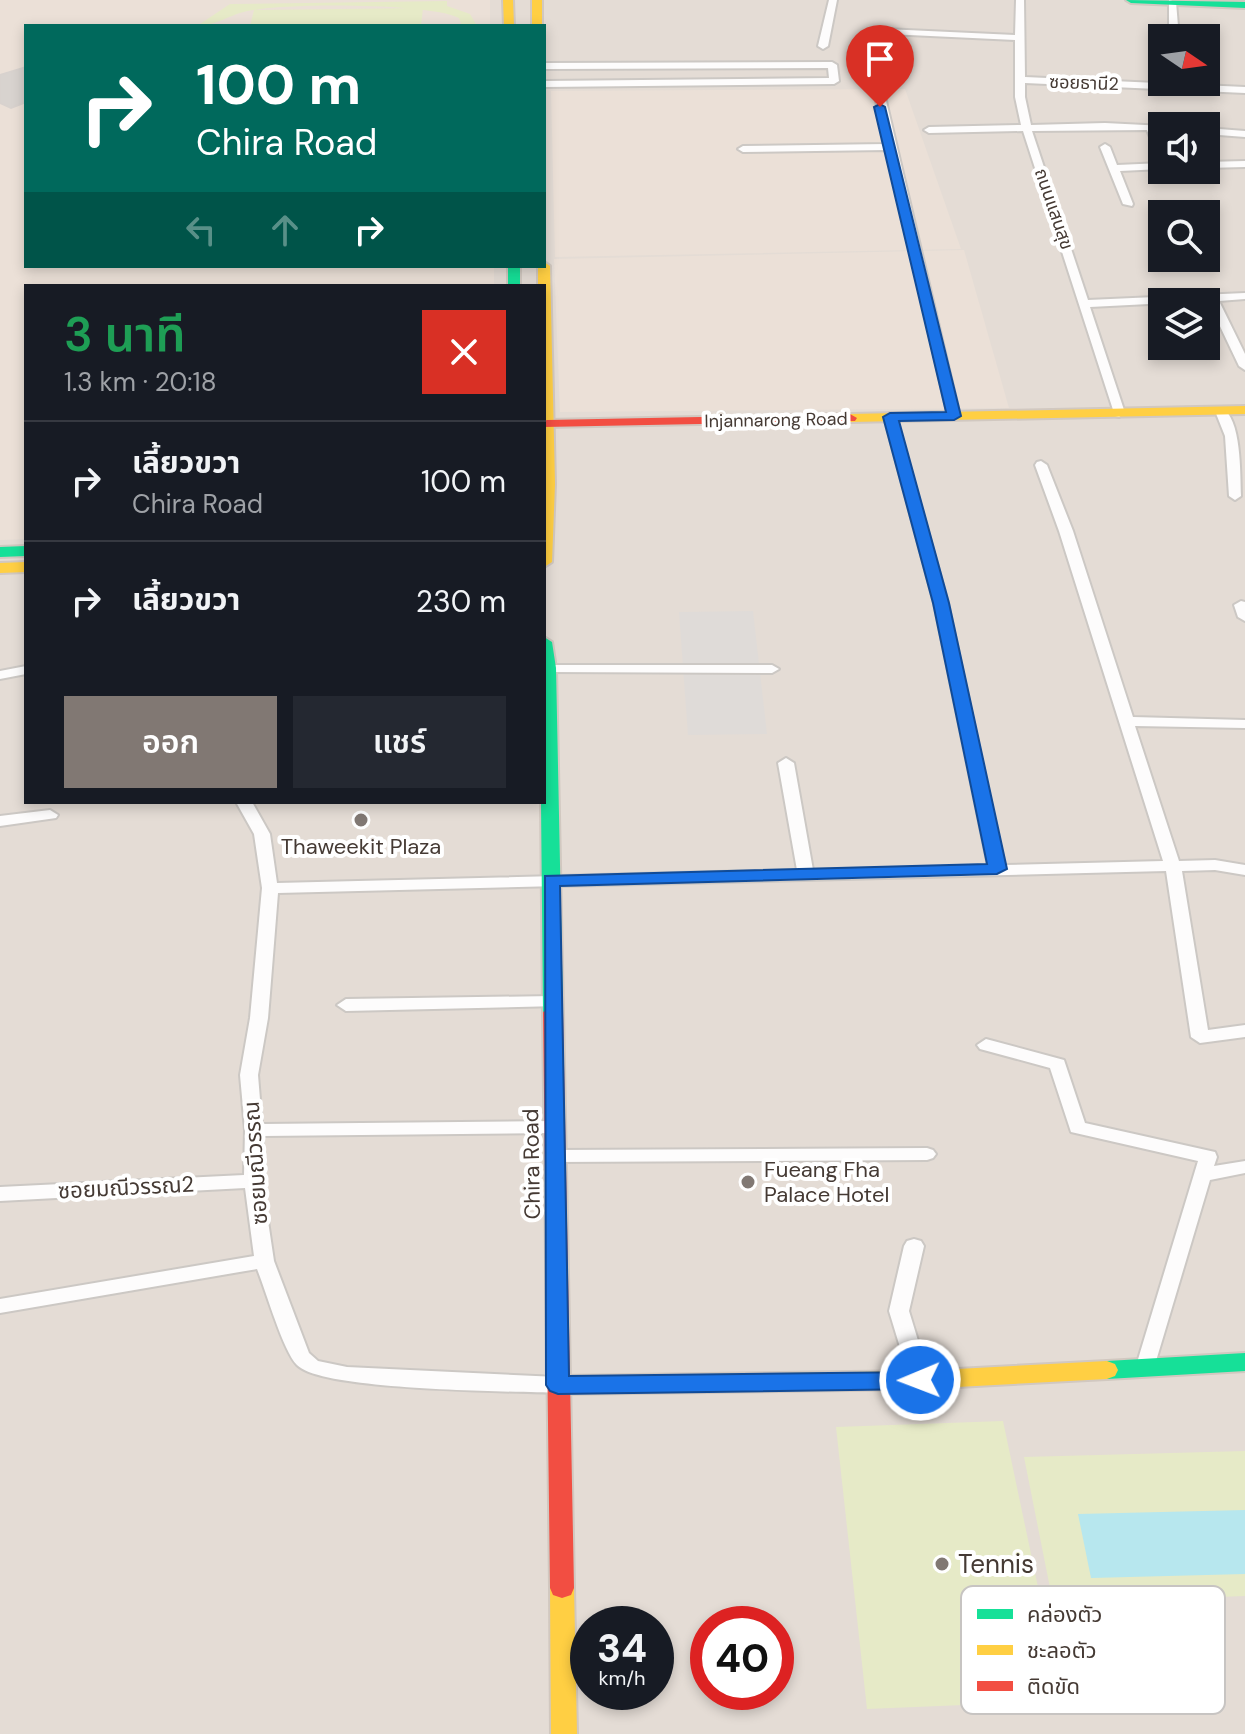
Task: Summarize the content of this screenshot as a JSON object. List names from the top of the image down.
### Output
{
  "streets": {
    "main road": ["Injannarong Road", "Chira Road"],
    "street": [
      "ซอยธานี2",
      "ถนนแสนสุข",
      "ซอยมณีวรรณ",
      "ซอยมณีวรรณ2"
    ]
  },
  "crossings": [
    ["ซอยธานี2", "ถนนแสนสุข"],
    ["ถนนแสนสุข", "Injannarong Road"],
    ["ซอยมณีวรรณ", "Chira Road"],
    ["ซอยมณีวรรณ", "ซอยมณีวรรณ2"]
  ],
  "places": ["Thaweekit Plaza", "Fueang Fha Palace Hotel", "Tennis"],
  "legend": ["คล่องตัว", "ชะลอตัว", "ติดขัด"],
  "north": "right",
  "page": {
    "turn": ["100 m", "Chira Road"],
    "heading": ["3 นาที", "1.3 km · 20:18"],
    "list": [
      {
        "name": "เลี้ยวขวา",
        "note": "Chira Road",
        "value": "100 m"
      },
      {
        "name": "เลี้ยวขวา",
        "value": "230 m"
      }
    ],
    "buttons": ["ออก", "แชร์"],
    "speed": "34 km/h",
    "limit": "40"
  }
}
